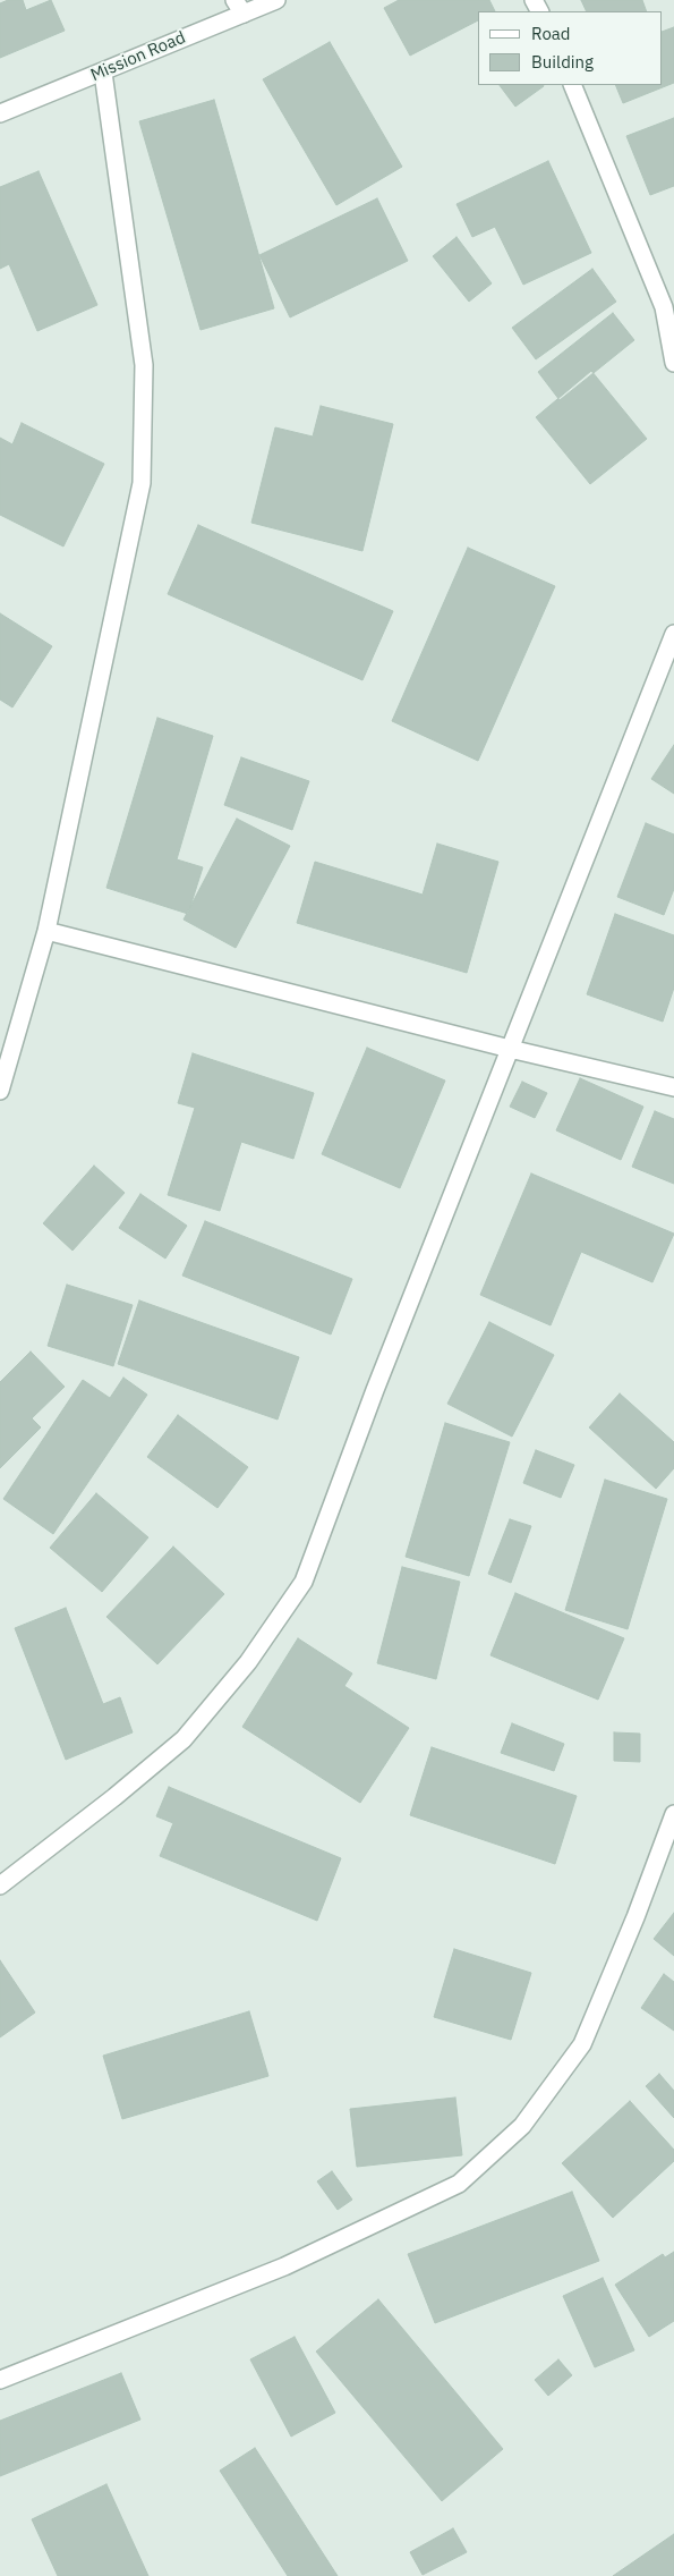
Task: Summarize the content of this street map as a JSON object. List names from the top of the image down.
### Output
{
  "streets": {
    "street": ["Mission Road"]
  },
  "legend": ["Road", "Building"]
}
